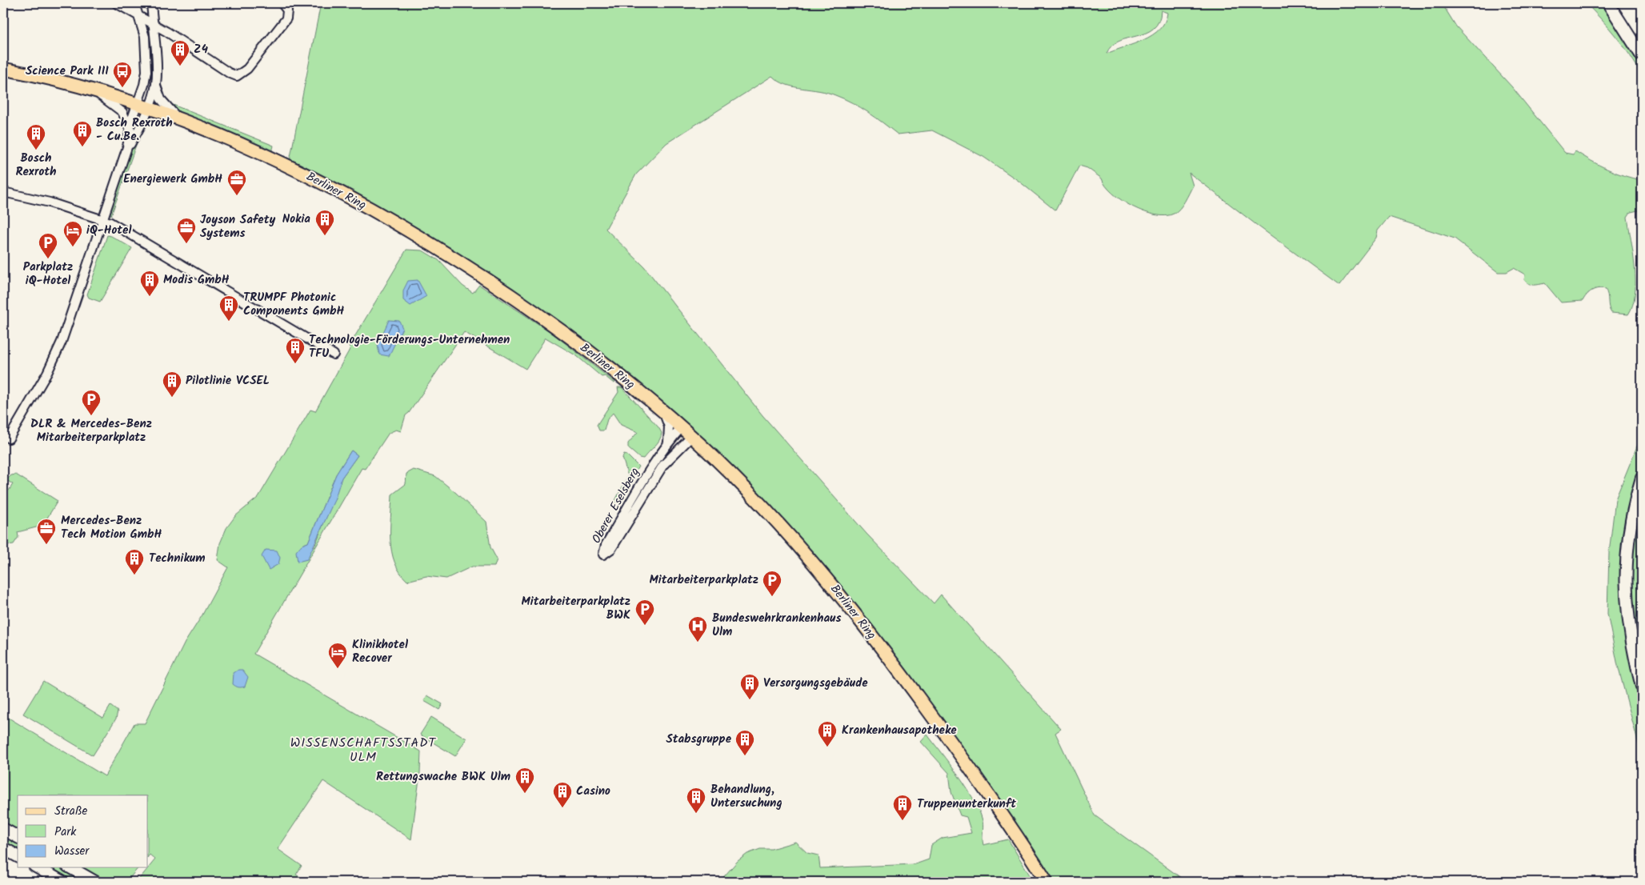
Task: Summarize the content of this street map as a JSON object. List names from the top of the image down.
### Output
{
  "streets": {
    "main road": ["Berliner Ring"],
    "street": ["Oberer Eselsberg"]
  },
  "crossings": [
    ["Berliner Ring", "Oberer Eselsberg"]
  ],
  "districts": ["WISSENSCHAFTSSTADT ULM"],
  "places": {
    "building": [
      "Z4",
      "Bosch Rexroth - Cu.Be.",
      "Bosch Rexroth",
      "Nokia",
      "Modis GmbH",
      "TRUMPF Photonic Components GmbH",
      "Technologie-Förderungs-Unternehmen TFU",
      "Pilotlinie VCSEL",
      "Technikum",
      "Versorgungsgebäude",
      "Krankenhausapotheke",
      "Stabsgruppe",
      "Rettungswache BWK Ulm",
      "Casino",
      "Behandlung, Untersuchung",
      "Truppenunterkunft"
    ],
    "bus stop": ["Science Park III"],
    "office": ["Energiewerk GmbH", "Joyson Safety Systems", "Mercedes-Benz Tech Motion GmbH"],
    "hotel": ["iQ-Hotel", "Klinikhotel Recover"],
    "parking": [
      "Parkplatz iQ-Hotel",
      "DLR & Mercedes-Benz Mitarbeiterparkplatz",
      "Mitarbeiterparkplatz",
      "Mitarbeiterparkplatz BWK"
    ],
    "hospital": ["Bundeswehrkrankenhaus Ulm"]
  },
  "legend": ["Straße", "Park", "Wasser"]
}
